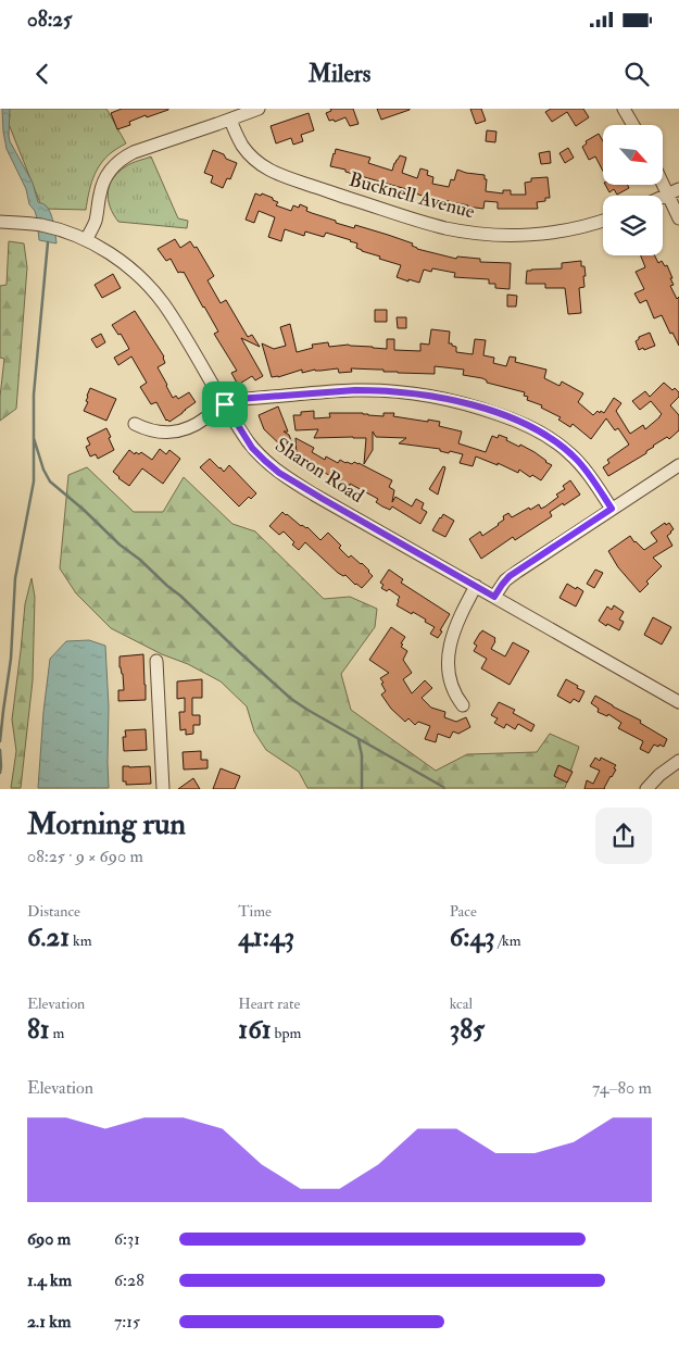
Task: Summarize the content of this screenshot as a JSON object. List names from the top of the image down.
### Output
{
  "streets": {
    "street": ["Bucknell Avenue", "Sharon Road"]
  },
  "north": "bottom right",
  "page": {
    "status": "08:25",
    "header": "Milers",
    "heading": ["Morning run", "08:25 · 9 × 690 m"],
    "stats": [
      ["Distance", "6.21 km"],
      ["Time", "41:43"],
      ["Pace", "6:43 /km"],
      ["Elevation", "81 m"],
      ["Heart rate", "161 bpm"],
      ["kcal", "385"]
    ],
    "chart": ["Elevation", "74–80 m"],
    "list": [
      {
        "name": "690 m",
        "note": "6:31"
      },
      {
        "name": "1.4 km",
        "note": "6:28"
      },
      {
        "name": "2.1 km",
        "note": "7:15"
      }
    ]
  }
}
